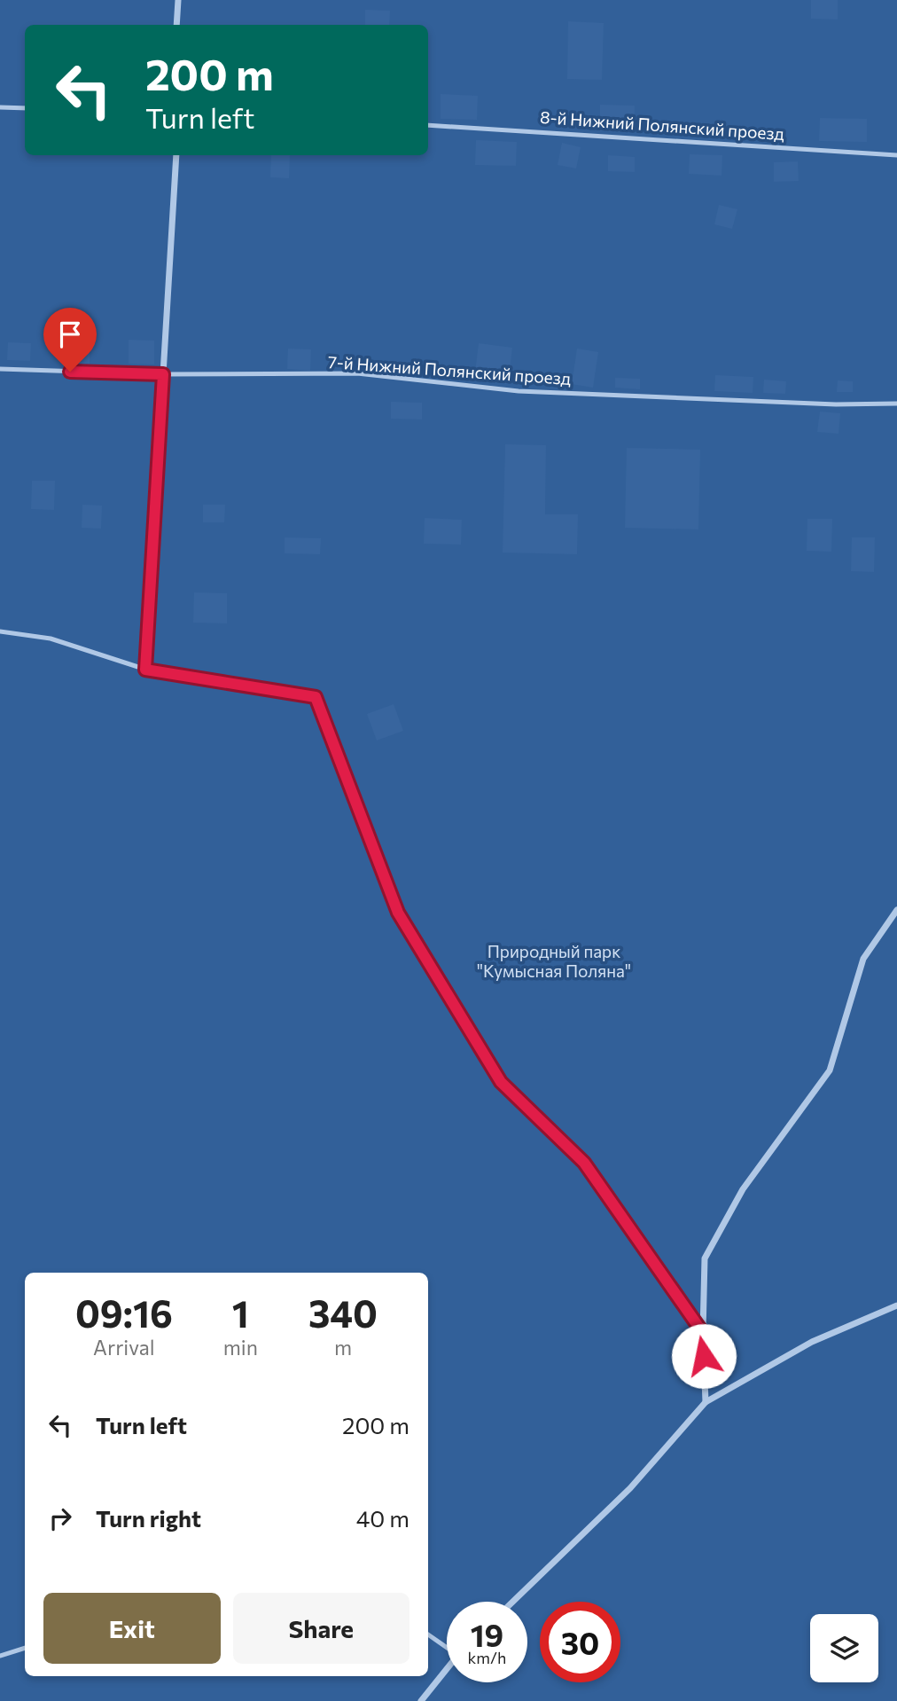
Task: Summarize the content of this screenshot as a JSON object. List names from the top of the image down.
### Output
{
  "streets": {
    "lane": ["8-й Нижний Полянский проезд", "7-й Нижний Полянский проезд"]
  },
  "parks": ["Природный парк \"Кумысная Поляна\""],
  "page": {
    "turn": ["200 m", "Turn left"],
    "eta": [
      "09:16",
      "Arrival",
      "1",
      "min",
      "340",
      "m"
    ],
    "list": [
      {
        "name": "Turn left",
        "value": "200 m"
      },
      {
        "name": "Turn right",
        "value": "40 m"
      }
    ],
    "buttons": ["Exit", "Share"],
    "speed": "19 km/h",
    "limit": "30"
  }
}
